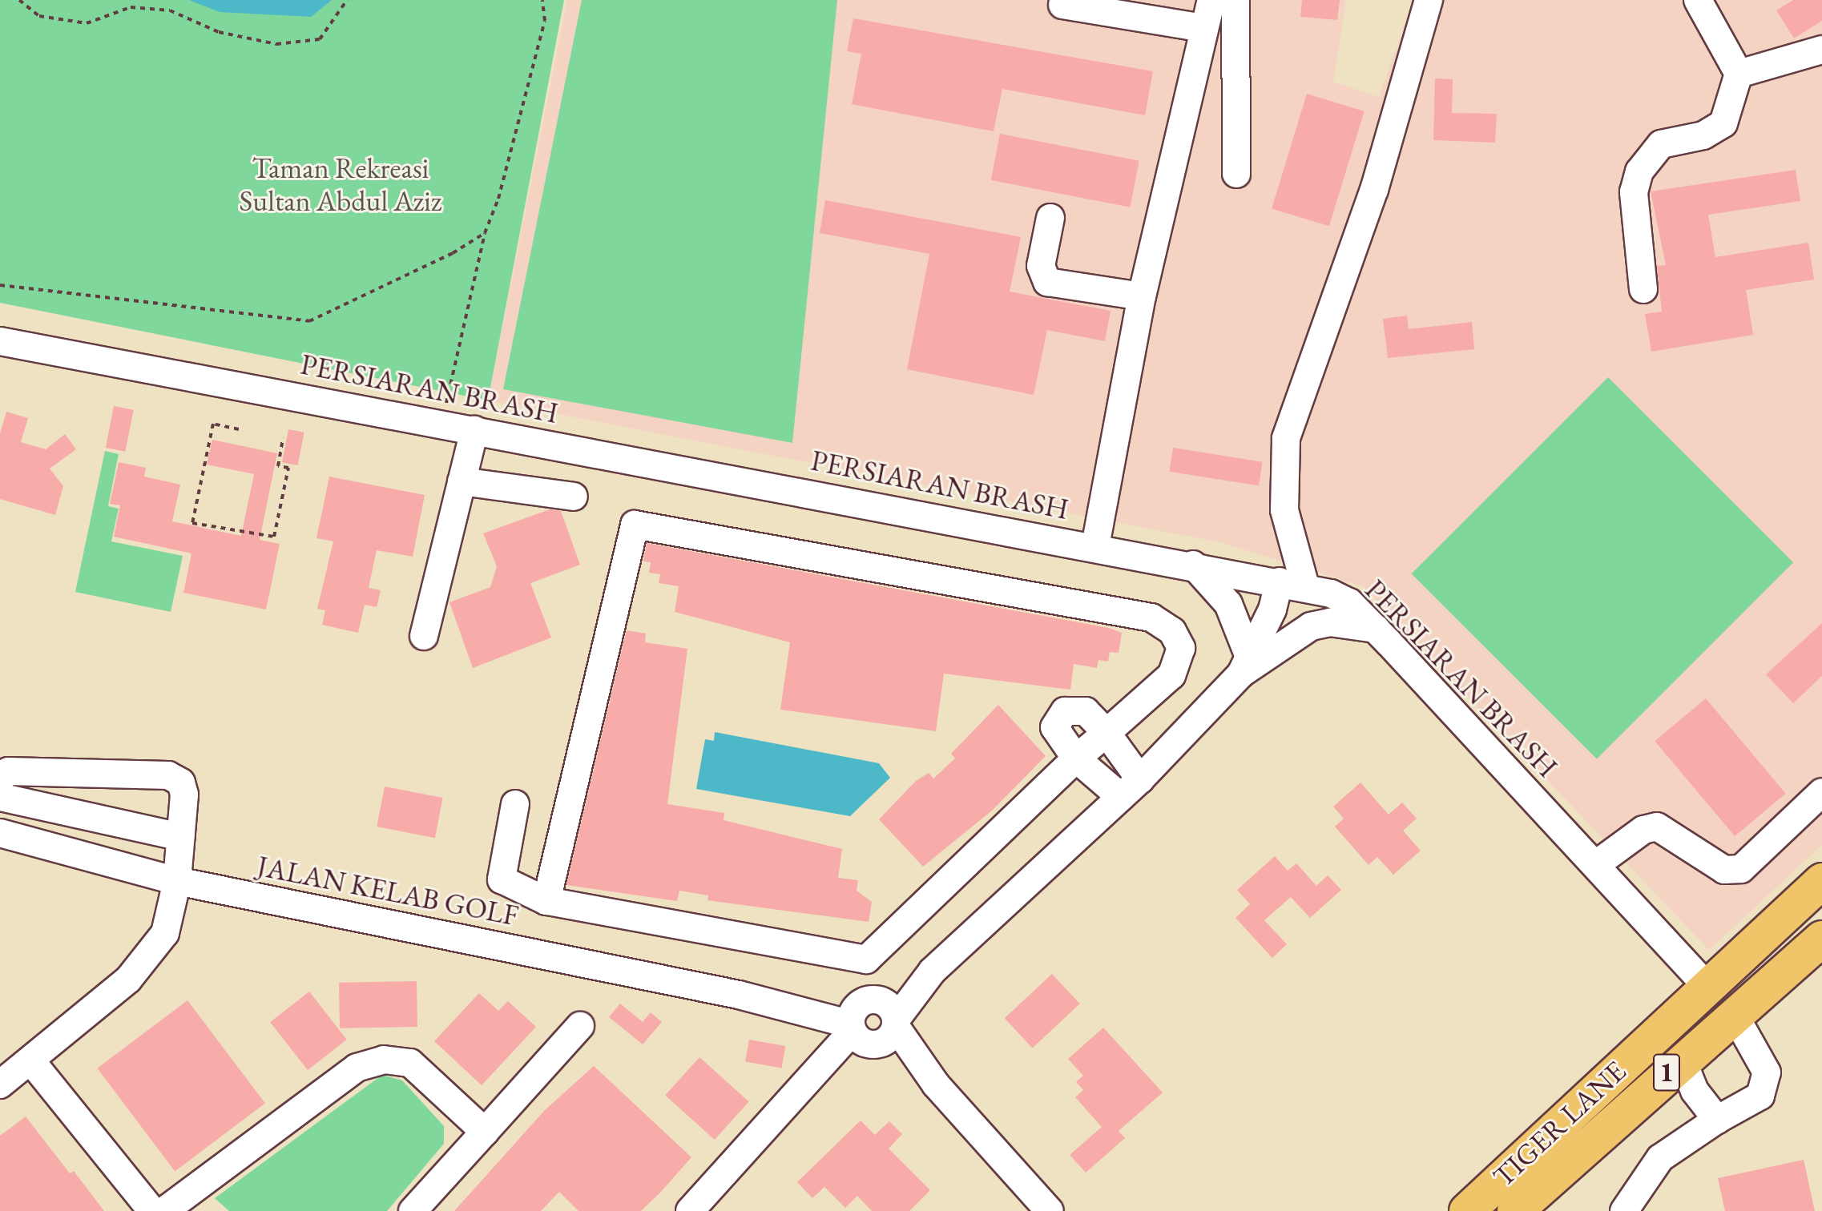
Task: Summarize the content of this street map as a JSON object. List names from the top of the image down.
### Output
{
  "streets": {
    "main road": ["1", "TIGER LANE"],
    "street": ["PERSIARAN BRASH", "JALAN KELAB GOLF"]
  },
  "crossings": [
    ["PERSIARAN BRASH", "TIGER LANE"]
  ],
  "parks": ["Taman Rekreasi Sultan Abdul Aziz"]
}
